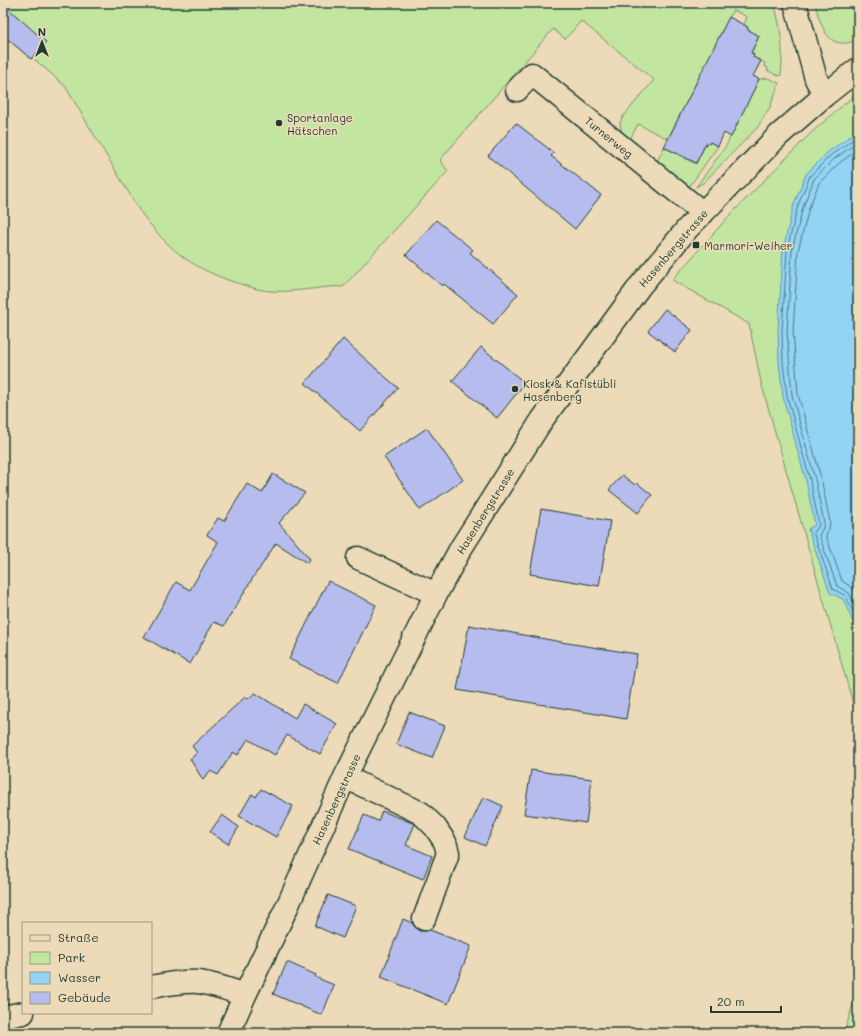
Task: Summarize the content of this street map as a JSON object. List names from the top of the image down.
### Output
{
  "streets": {
    "street": ["Turnerweg", "Hasenbergstrasse"]
  },
  "crossings": [
    ["Turnerweg", "Hasenbergstrasse"]
  ],
  "places": {
    "other": ["Sportanlage Hätschen", "Kiosk & Kafistübli Hasenberg"],
    "transit": ["Marmori-Weiher"]
  },
  "legend": [
    "Straße",
    "Park",
    "Wasser",
    "Gebäude"
  ],
  "scale_bar": "20 m",
  "north": "top"
}
